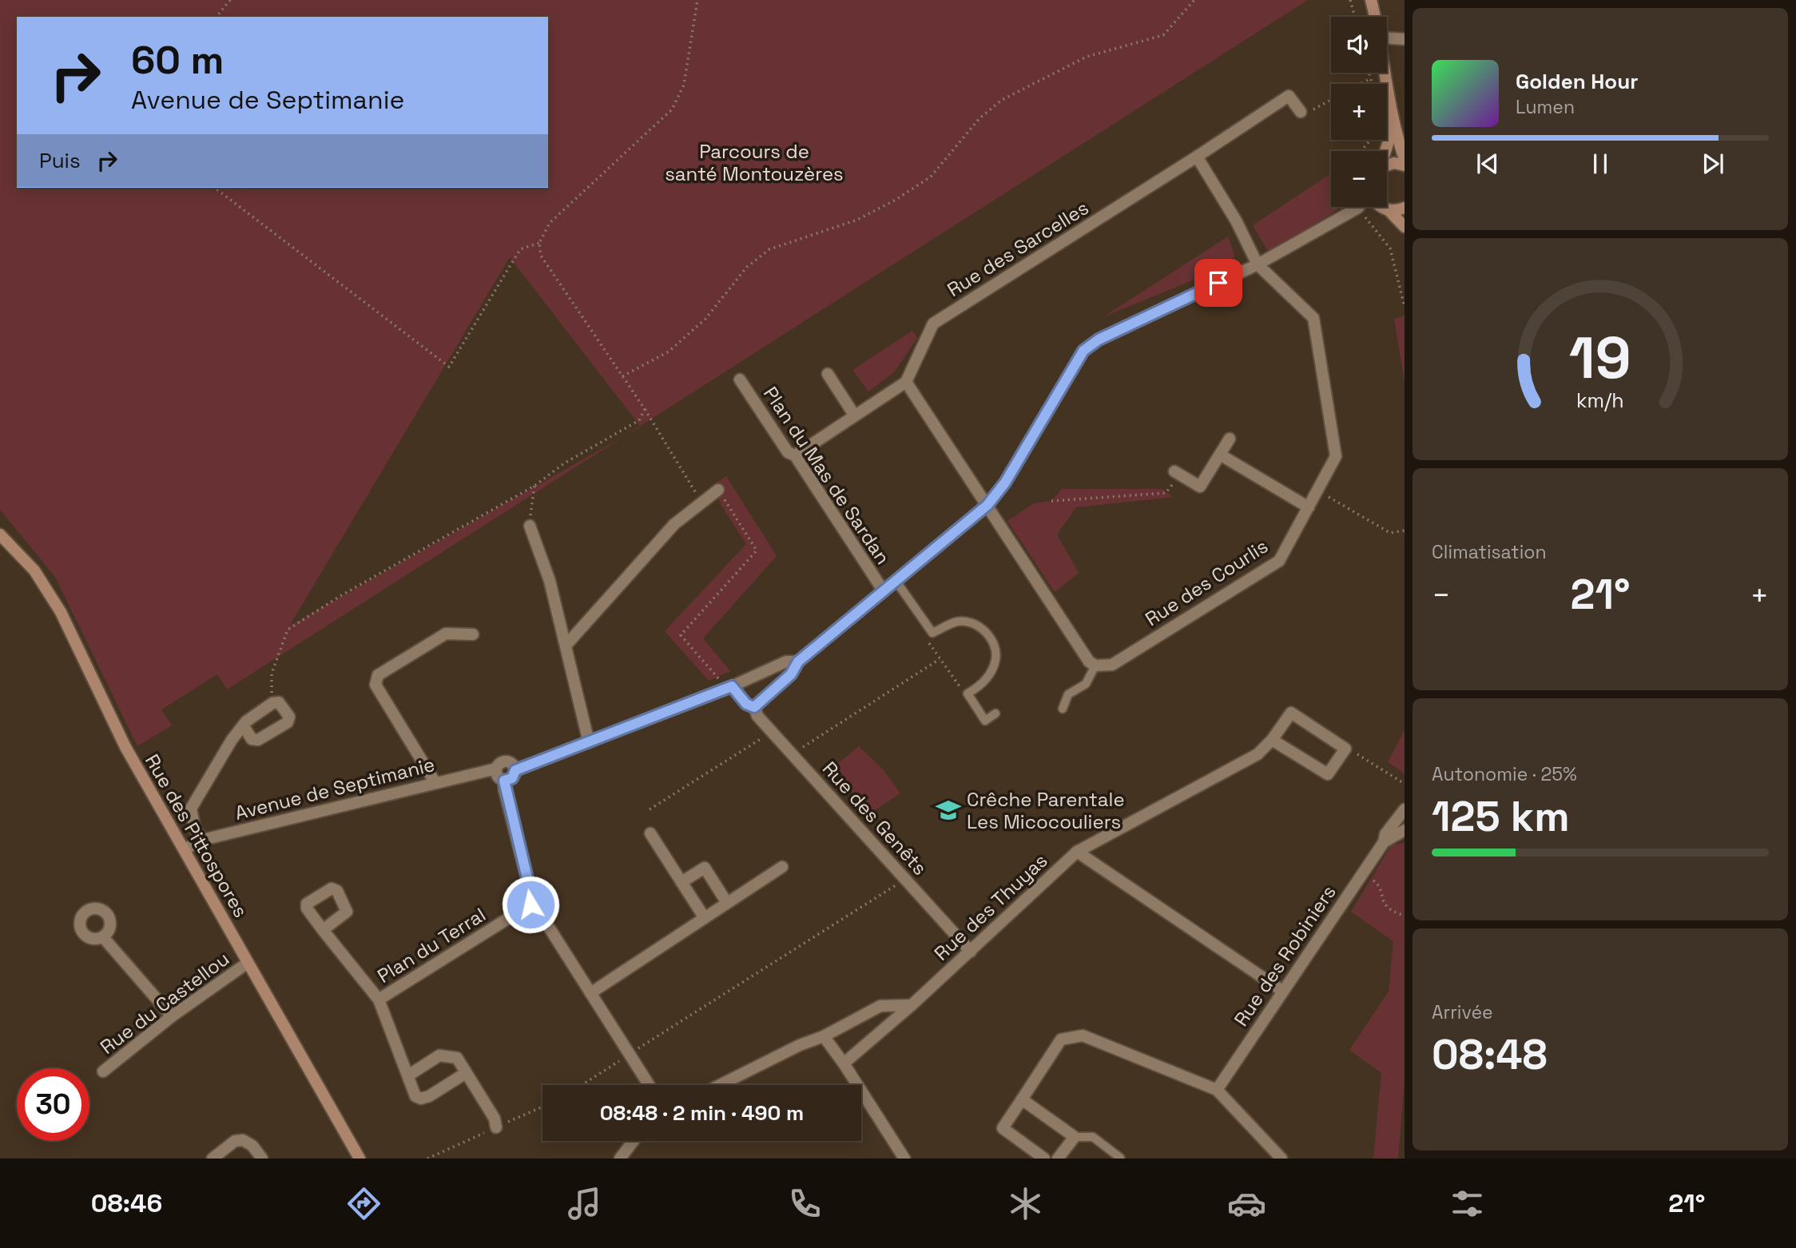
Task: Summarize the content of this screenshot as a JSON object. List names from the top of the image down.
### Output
{
  "streets": {
    "street": [
      "Rue des Sarcelles",
      "Plan du Mas de Sardan",
      "Rue des Courlis",
      "Avenue de Septimanie",
      "Rue des Genêts",
      "Rue des Pittospores",
      "Rue des Thuyas",
      "Plan du Terral",
      "Rue des Robiniers",
      "Rue du Castellou"
    ]
  },
  "crossings": [
    ["Plan du Mas de Sardan", "Avenue de Septimanie"],
    ["Rue des Courlis", "Avenue de Septimanie"],
    ["Avenue de Septimanie", "Rue des Genêts"],
    ["Avenue de Septimanie", "Rue des Pittospores"],
    ["Rue des Genêts", "Rue des Thuyas"],
    ["Rue des Pittospores", "Rue du Castellou"]
  ],
  "parks": ["Parcours de santé Montouzères"],
  "places": {
    "school or university": ["Crêche Parentale Les Micocouliers"]
  },
  "page": {
    "map_buttons": ["+", "−"],
    "turn": ["60 m", "Avenue de Septimanie"],
    "song": ["Golden Hour", "Lumen"],
    "then": "Puis",
    "tile": [
      "Climatisation",
      ["Autonomie · 25%", "125 km"],
      ["Arrivée", "08:48"]
    ],
    "heat": ["−", "21°", "+"],
    "limit": "30",
    "trip": "08:48 · 2 min · 490 m",
    "tabs": ["08:46", "21°"],
    "gauge": ["19", "km/h"]
  }
}
